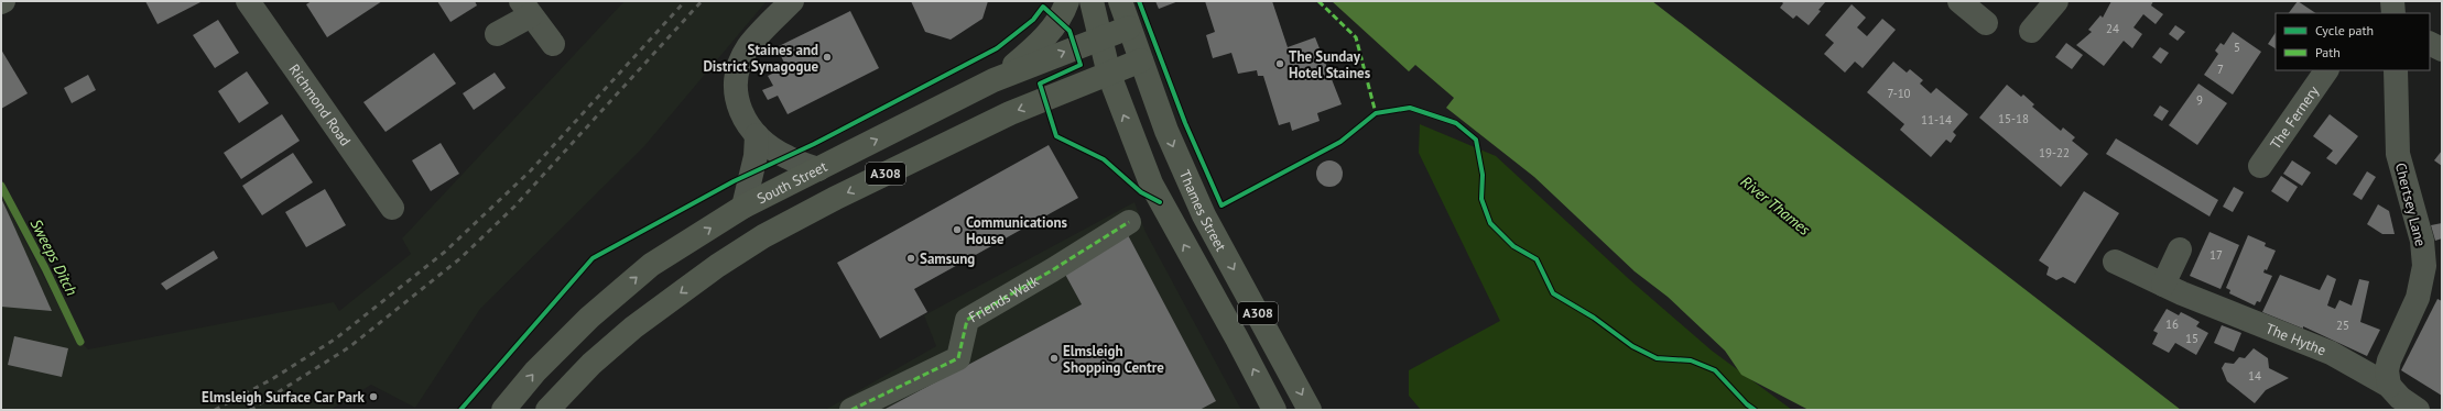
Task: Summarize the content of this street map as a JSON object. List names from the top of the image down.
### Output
{
  "streets": {
    "main road": ["A308", "South Street", "Thames Street"],
    "street": [
      "Richmond Road",
      "The Fernery",
      "Chertsey Lane",
      "Friends Walk",
      "The Hythe"
    ]
  },
  "crossings": [
    ["A308", "Thames Street"],
    ["South Street", "Thames Street"],
    ["Chertsey Lane", "The Hythe"]
  ],
  "water": ["River Thames", "Sweeps Ditch"],
  "places": [
    "Staines and District Synagogue",
    "The Sunday Hotel Staines",
    "Communications House",
    "Samsung",
    "Elmsleigh Shopping Centre",
    "Elmsleigh Surface Car Park"
  ],
  "house_numbers": [
    "24",
    "5",
    "7",
    "7-10",
    "9",
    "15-18",
    "11-14",
    "19-22",
    "17",
    "16",
    "25",
    "15",
    "14"
  ],
  "legend": ["Cycle path", "Path"]
}
